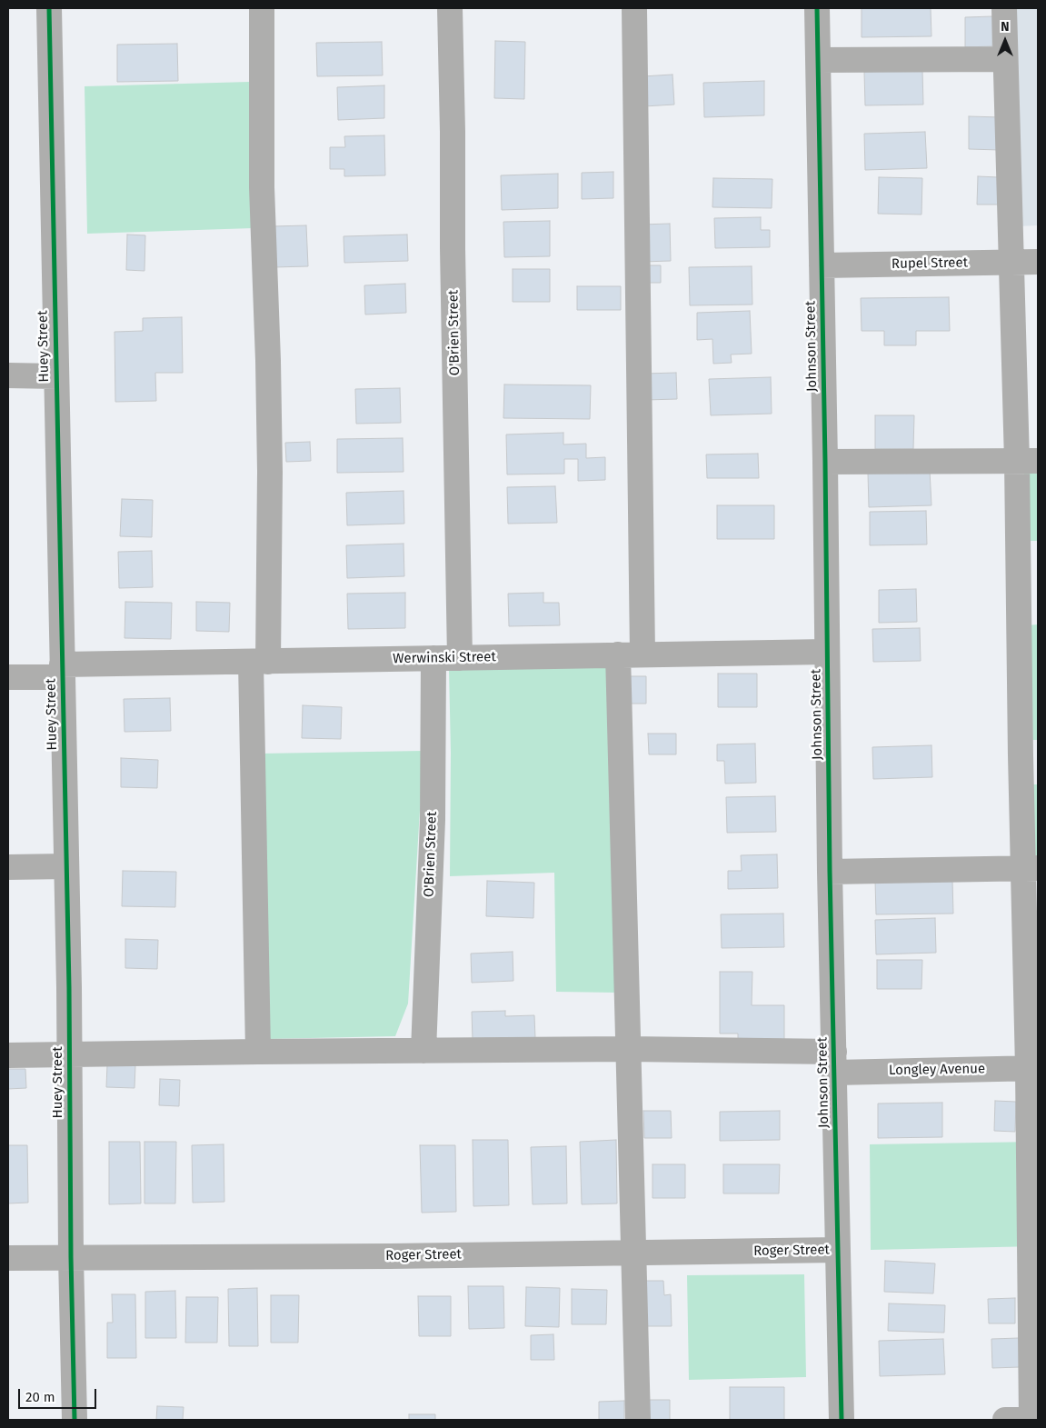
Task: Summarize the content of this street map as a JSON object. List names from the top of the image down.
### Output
{
  "streets": {
    "street": [
      "Rupel Street",
      "O'Brien Street",
      "Huey Street",
      "Johnson Street",
      "Werwinski Street",
      "Longley Avenue",
      "Roger Street"
    ]
  },
  "crossings": [
    ["Rupel Street", "Johnson Street"],
    ["O'Brien Street", "Werwinski Street"],
    ["O'Brien Street", "Longley Avenue"],
    ["Huey Street", "Werwinski Street"],
    ["Huey Street", "Longley Avenue"],
    ["Huey Street", "Roger Street"],
    ["Johnson Street", "Werwinski Street"],
    ["Johnson Street", "Longley Avenue"],
    ["Johnson Street", "Roger Street"]
  ],
  "scale_bar": "20 m",
  "north": "top"
}
